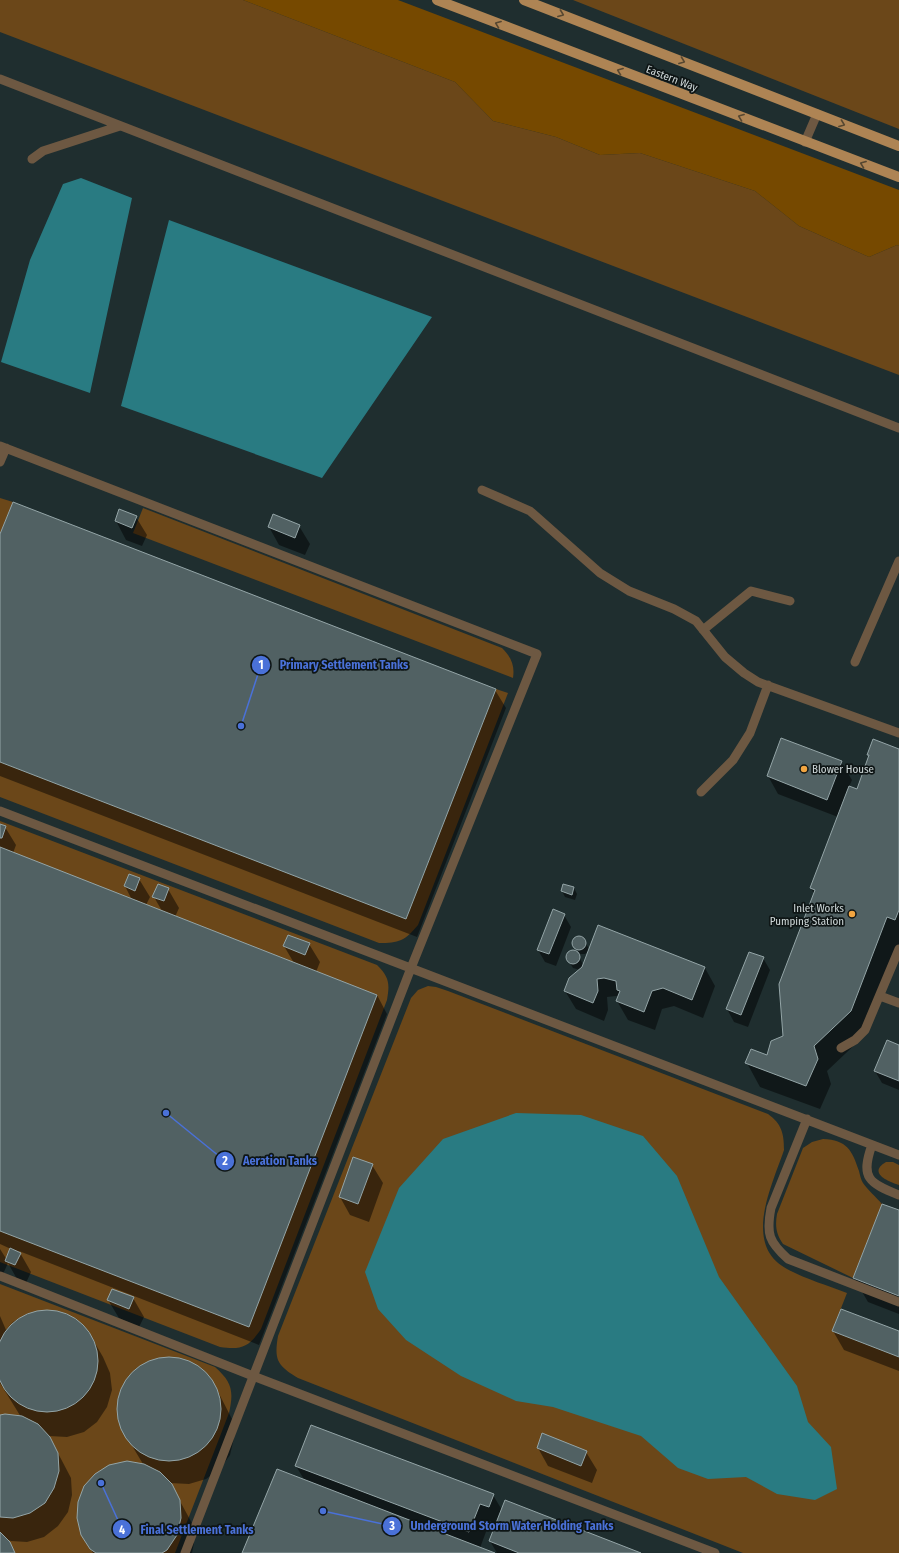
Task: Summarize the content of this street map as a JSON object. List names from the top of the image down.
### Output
{
  "streets": {
    "main road": ["Eastern Way"]
  },
  "places": [
    "Primary Settlement Tanks",
    "Blower House",
    "Inlet Works Pumping Station",
    "Aeration Tanks",
    "Final Settlement Tanks",
    "Underground Storm Water Holding Tanks"
  ]
}
